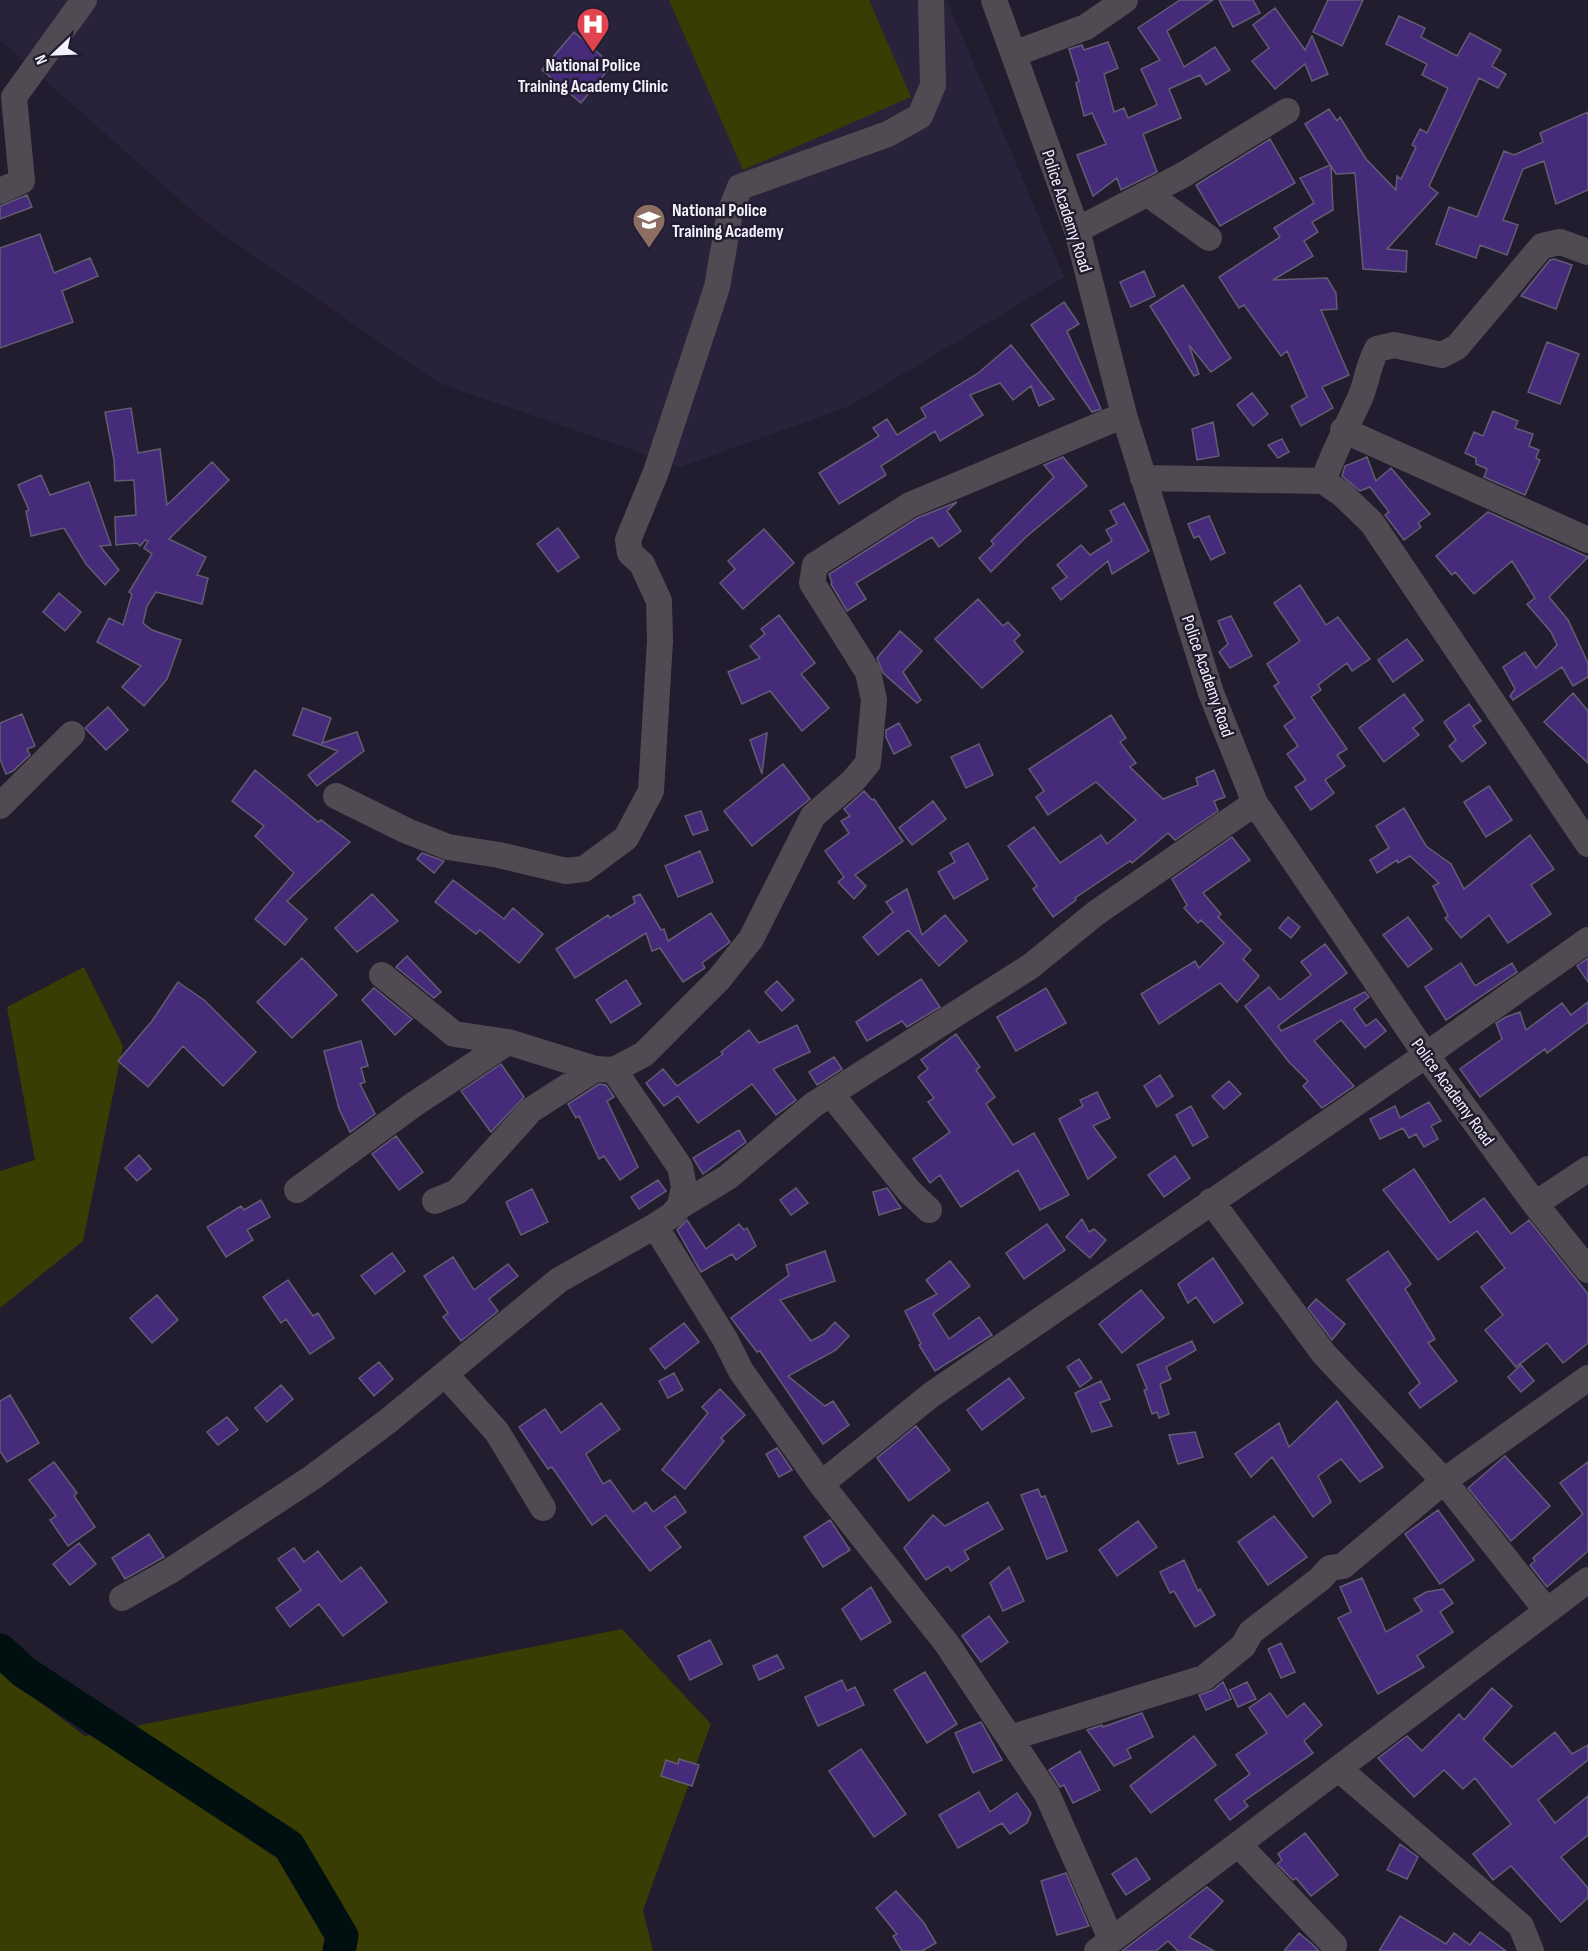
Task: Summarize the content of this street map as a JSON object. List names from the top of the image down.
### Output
{
  "streets": {
    "street": ["Police Academy Road"]
  },
  "places": {
    "hospital": ["National Police Training Academy Clinic"],
    "school or university": ["National Police Training Academy"]
  },
  "north": "bottom left"
}
